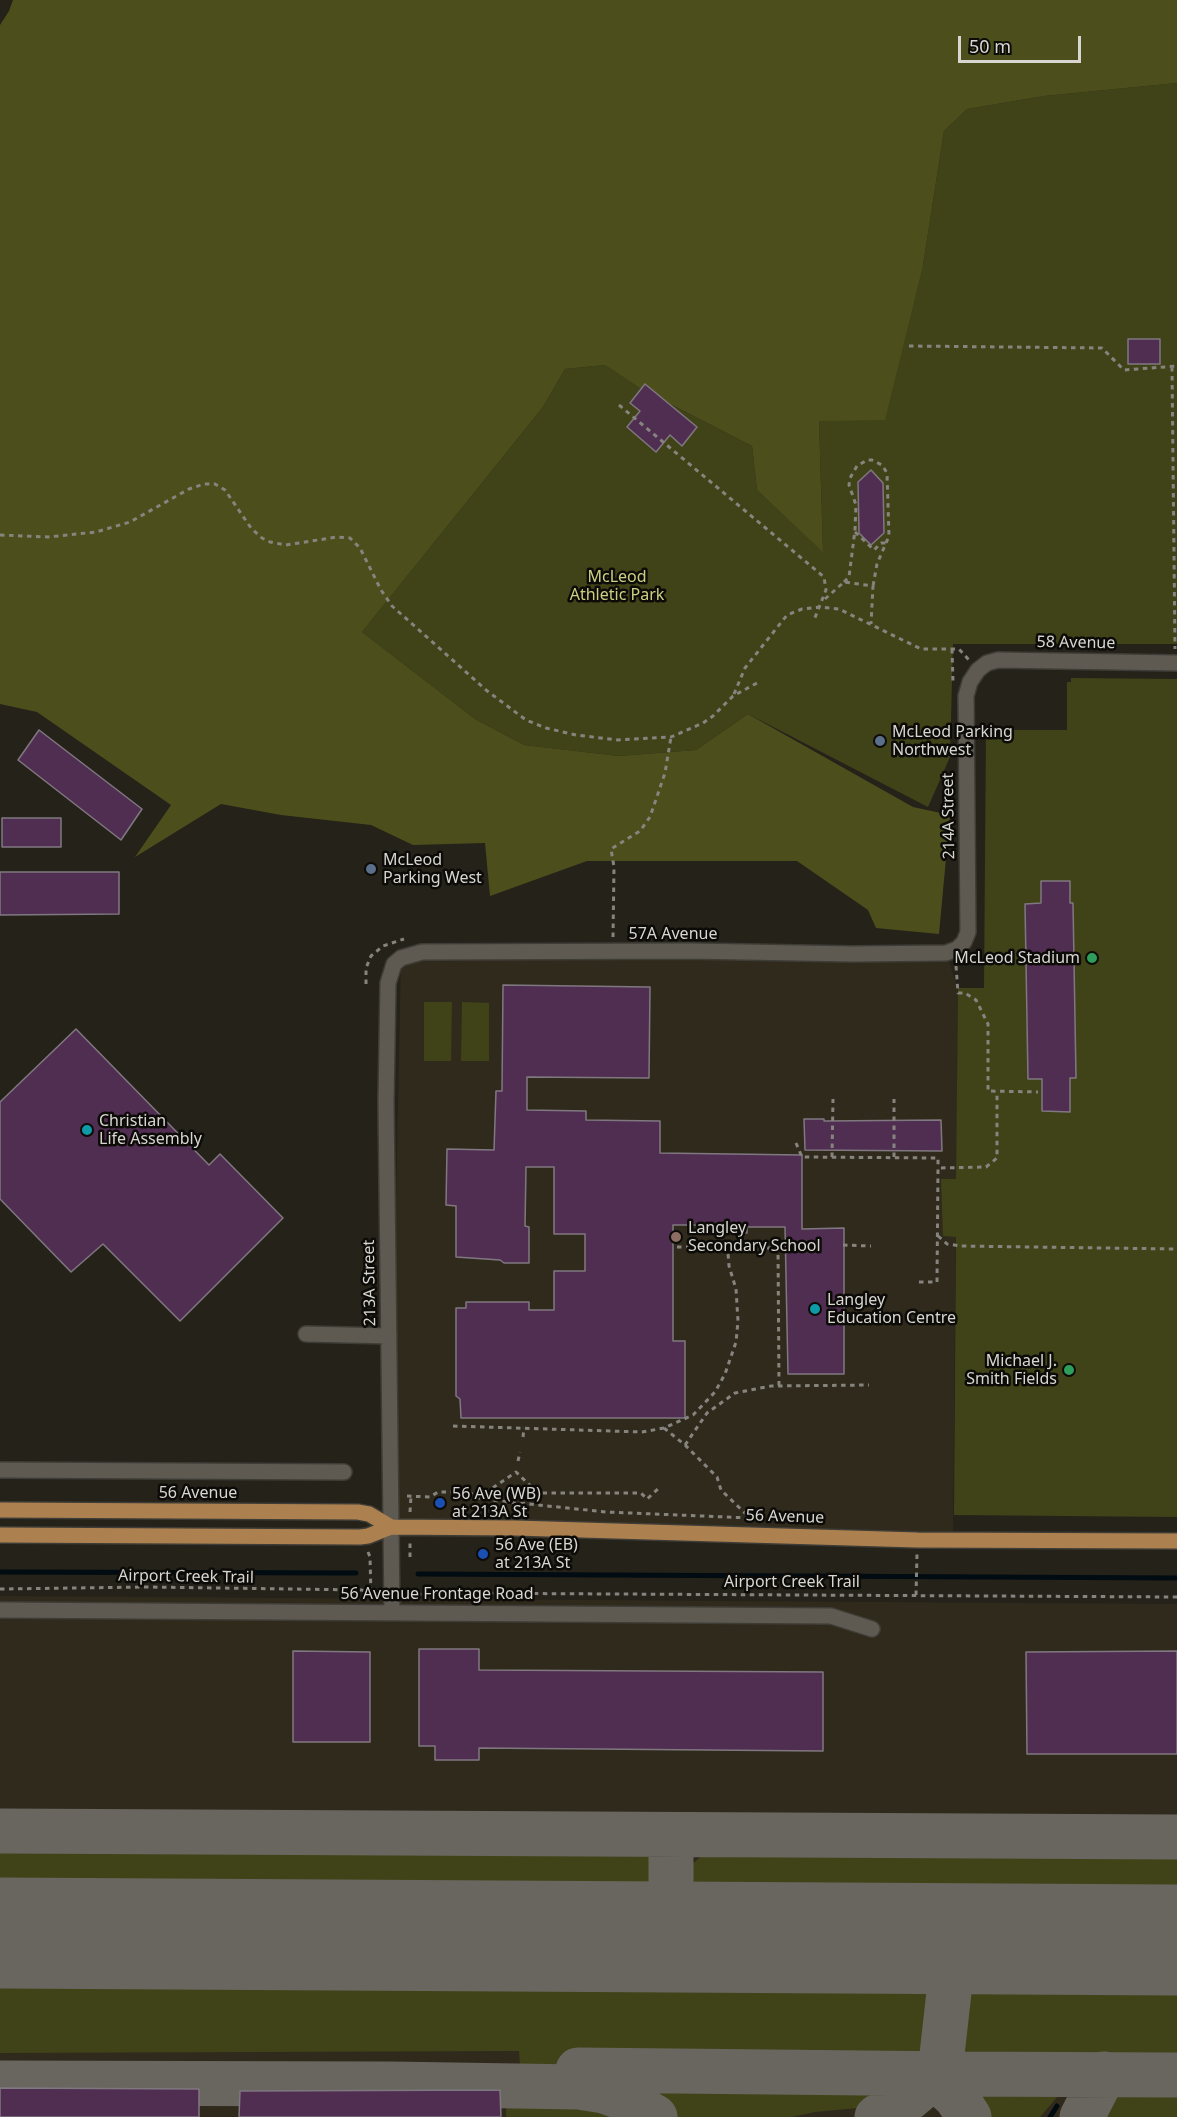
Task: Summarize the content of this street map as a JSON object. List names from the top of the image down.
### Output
{
  "streets": {
    "main road": ["56 Avenue"],
    "street": [
      "58 Avenue",
      "214A Street",
      "57A Avenue",
      "213A Street",
      "56 Avenue Frontage Road"
    ],
    "path": ["Airport Creek Trail"]
  },
  "crossings": [
    ["58 Avenue", "214A Street"],
    ["214A Street", "57A Avenue"],
    ["57A Avenue", "213A Street"],
    ["213A Street", "56 Avenue"],
    ["213A Street", "56 Avenue Frontage Road"]
  ],
  "parks": ["McLeod Athletic Park"],
  "places": [
    "McLeod Parking Northwest",
    "McLeod Parking West",
    "McLeod Stadium",
    "Christian Life Assembly",
    "Langley Secondary School",
    "Langley Education Centre",
    "Michael J. Smith Fields",
    "56 Ave (WB) at 213A St",
    "56 Ave (EB) at 213A St"
  ],
  "scale_bar": "50 m"
}
